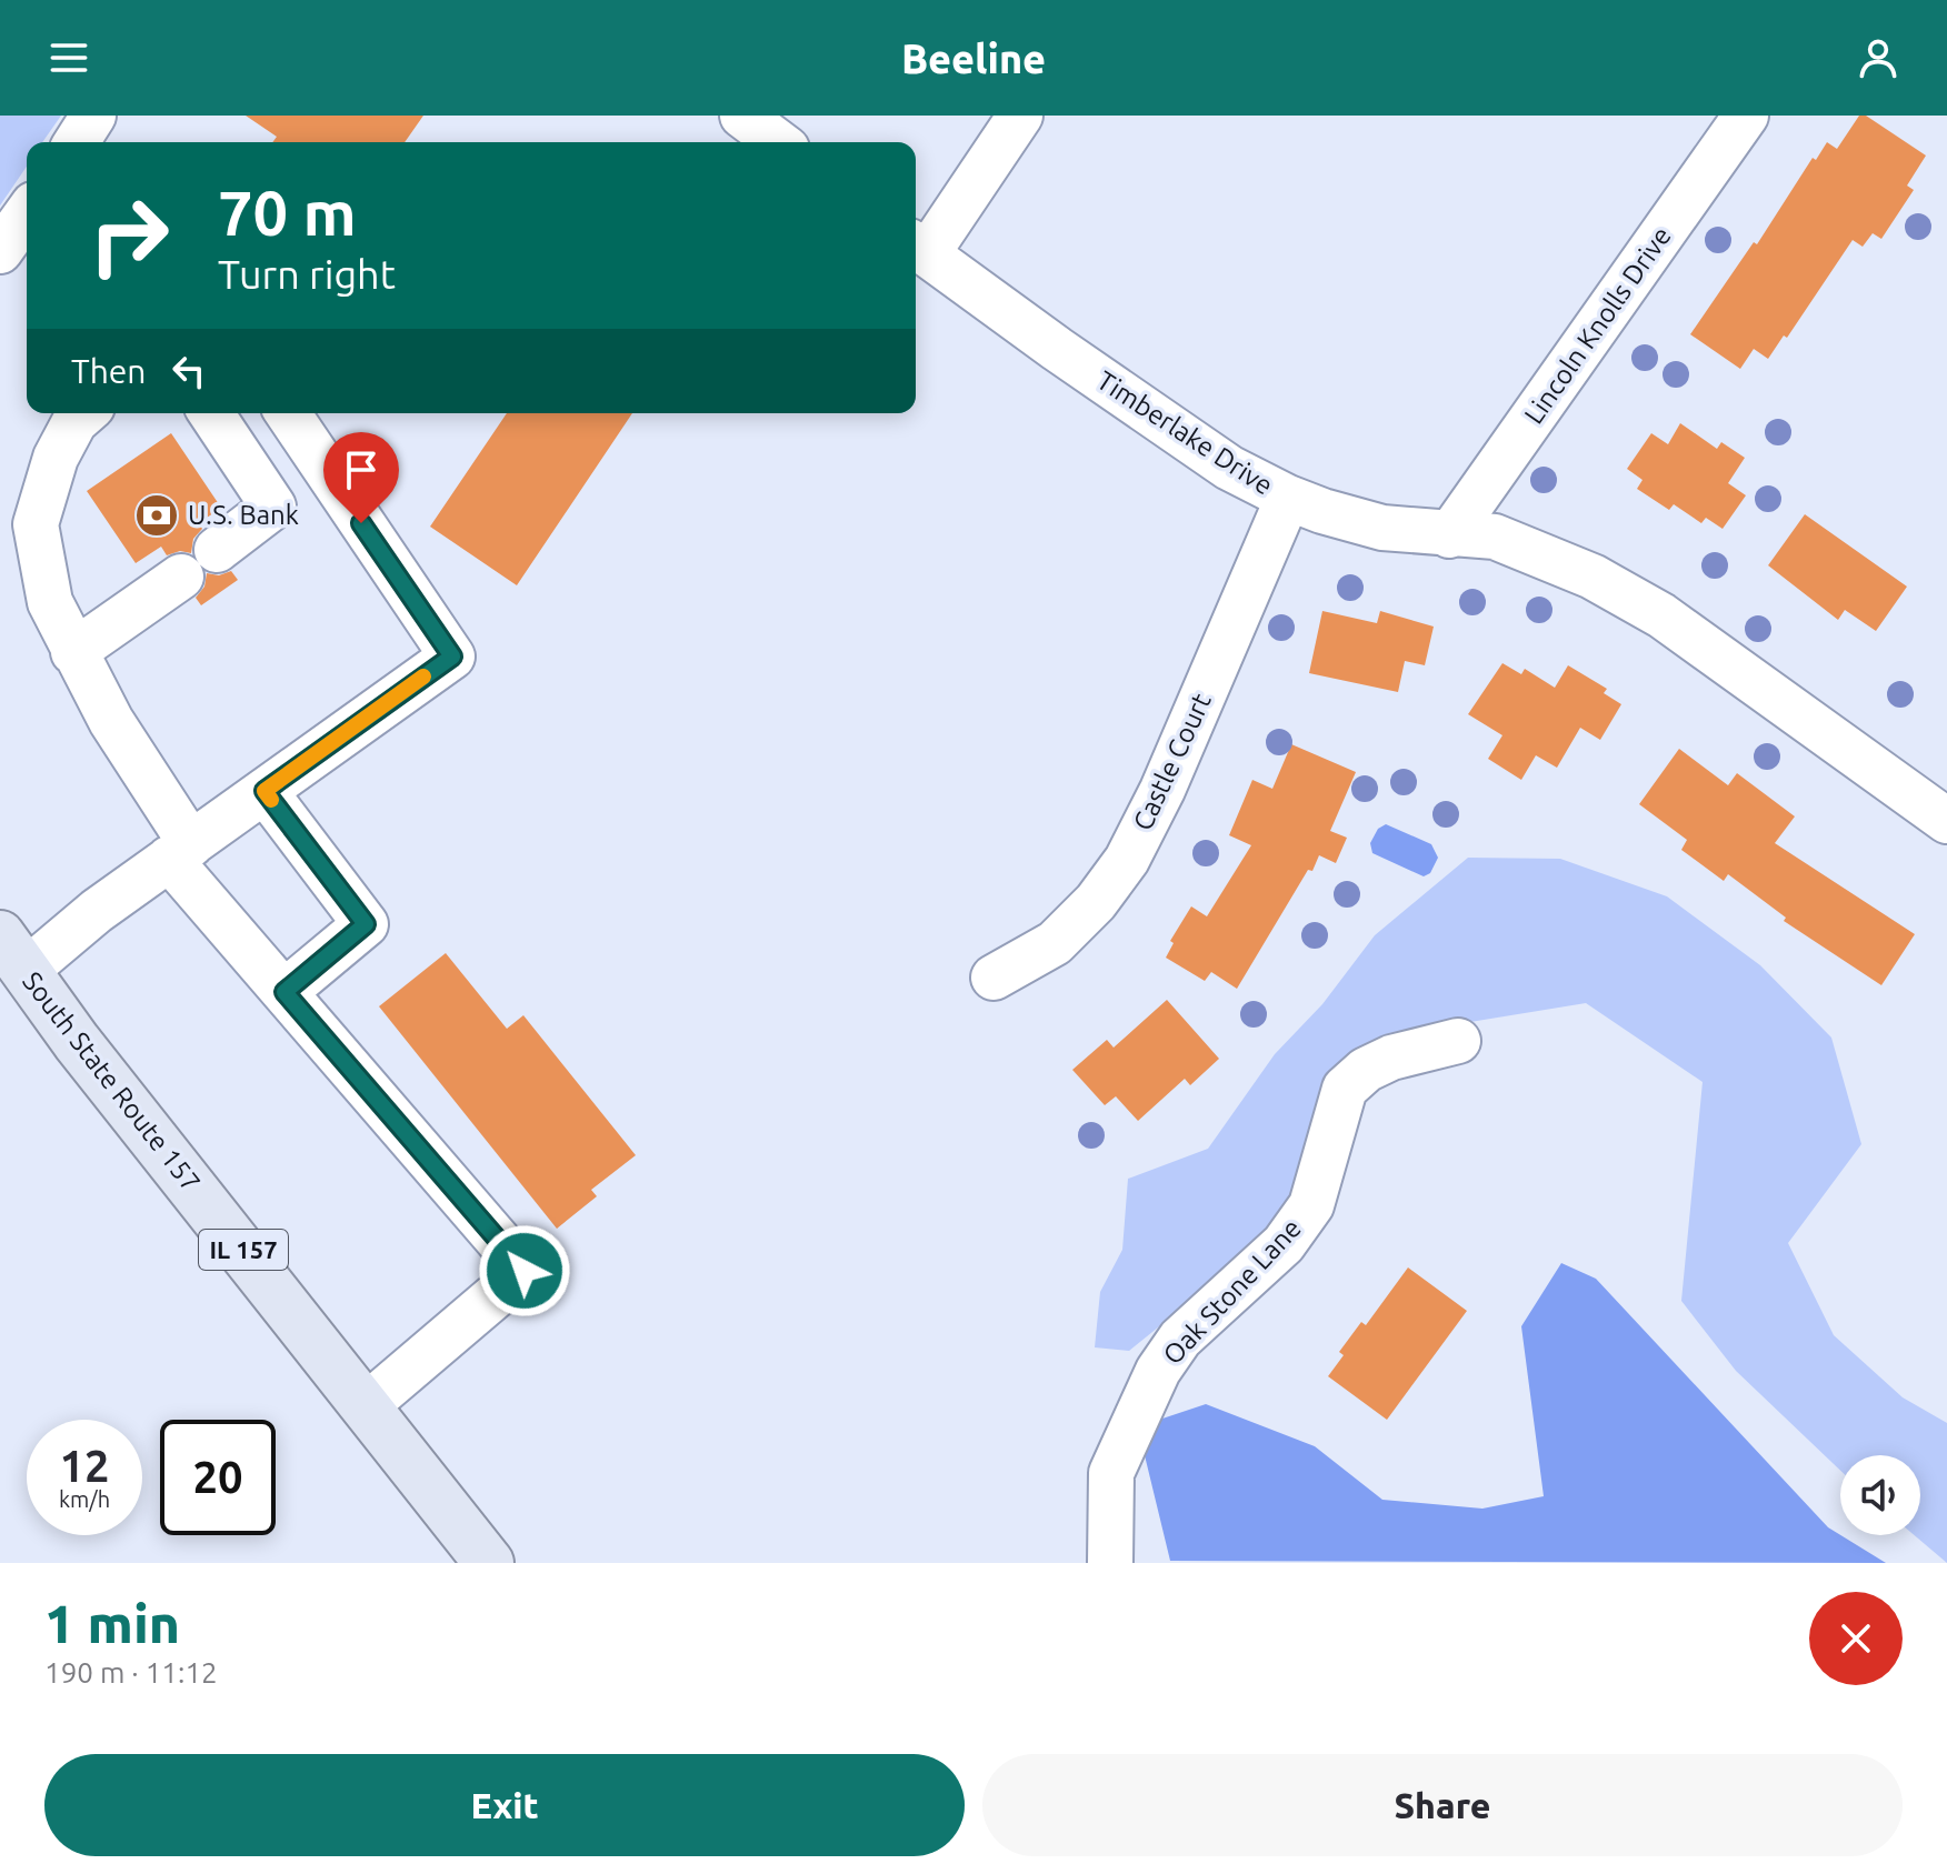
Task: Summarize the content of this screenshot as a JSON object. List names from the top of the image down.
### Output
{
  "streets": {
    "main road": ["South State Route 157", "IL 157"],
    "street": [
      "Lincoln Knolls Drive",
      "Timberlake Drive",
      "Castle Court",
      "Oak Stone Lane"
    ]
  },
  "crossings": [
    ["Lincoln Knolls Drive", "Timberlake Drive"],
    ["Timberlake Drive", "Castle Court"]
  ],
  "places": {
    "bank": ["U.S. Bank"]
  },
  "page": {
    "header": "Beeline",
    "turn": ["70 m", "Turn right"],
    "then": "Then",
    "speed": "12 km/h",
    "limit": "20",
    "heading": ["1 min", "190 m · 11:12"],
    "buttons": ["Exit", "Share"]
  }
}
